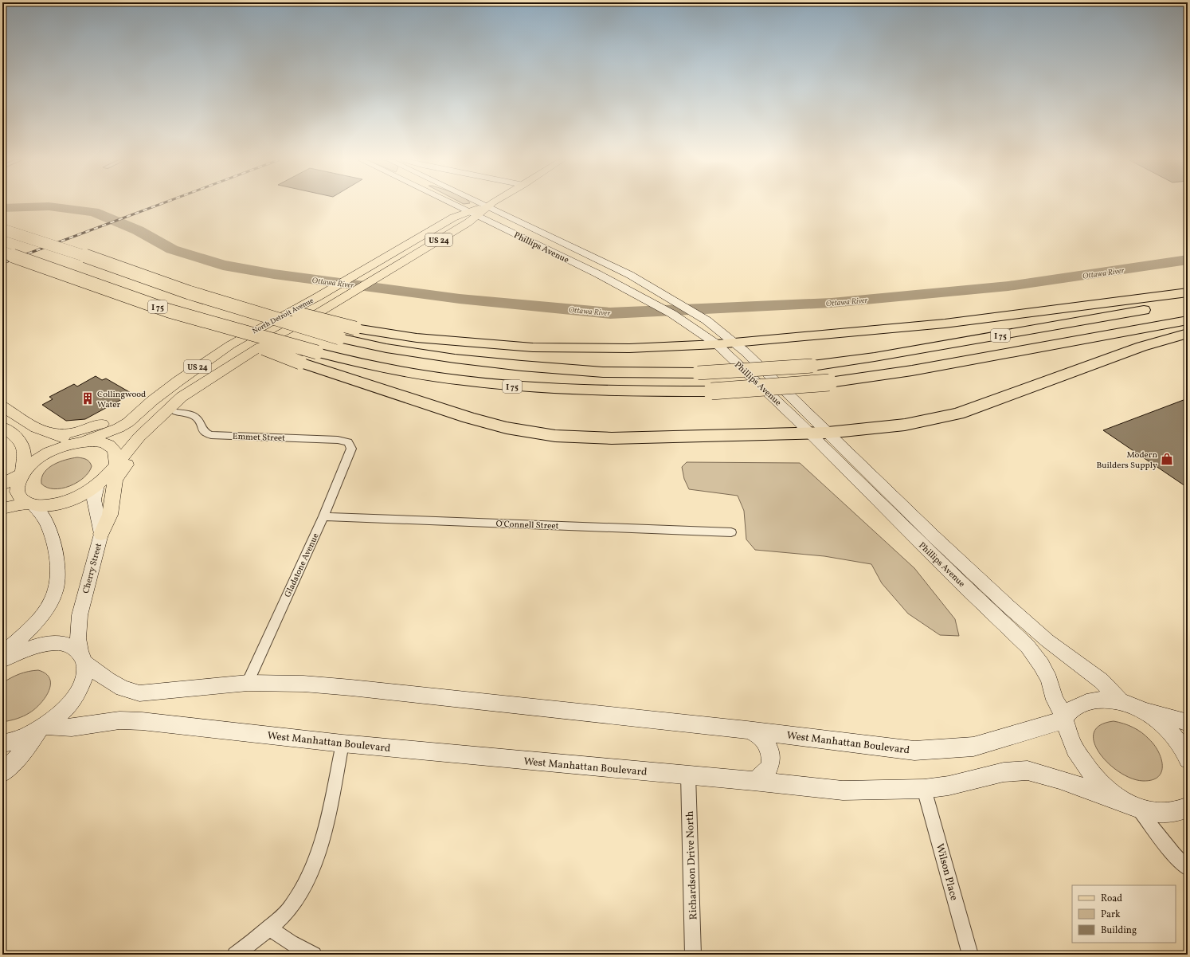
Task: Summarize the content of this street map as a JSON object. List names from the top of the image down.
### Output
{
  "streets": {
    "highway": ["I 75"],
    "main road": [
      "US 24",
      "Phillips Avenue",
      "North Detroit Avenue",
      "Cherry Street",
      "West Manhattan Boulevard"
    ],
    "street": [
      "Emmet Street",
      "O'Connell Street",
      "Gladstone Avenue",
      "Richardson Drive North",
      "Wilson Place"
    ]
  },
  "crossings": [
    ["US 24", "North Detroit Avenue"],
    ["US 24", "Cherry Street"],
    ["Phillips Avenue", "North Detroit Avenue"],
    ["Phillips Avenue", "West Manhattan Boulevard"],
    ["Emmet Street", "Gladstone Avenue"],
    ["O'Connell Street", "Gladstone Avenue"],
    ["Gladstone Avenue", "West Manhattan Boulevard"],
    ["Cherry Street", "West Manhattan Boulevard"],
    ["West Manhattan Boulevard", "Richardson Drive North"],
    ["West Manhattan Boulevard", "Wilson Place"]
  ],
  "water": ["Ottawa River"],
  "places": {
    "building": ["Collingwood Water"],
    "shop": ["Modern Builders Supply"]
  },
  "legend": ["Road", "Park", "Building"]
}
